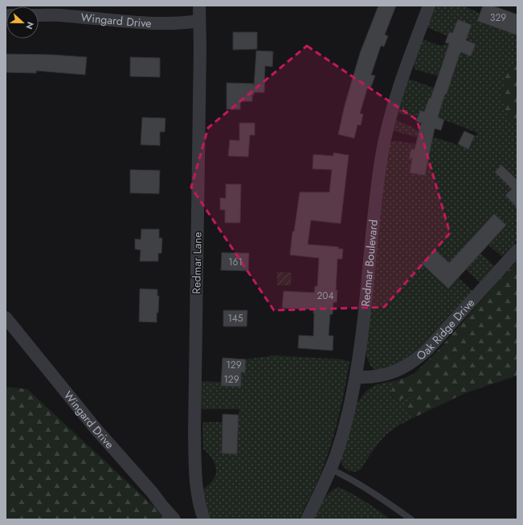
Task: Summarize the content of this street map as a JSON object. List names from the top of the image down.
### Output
{
  "streets": {
    "street": [
      "Wingard Drive",
      "Redmar Lane",
      "Redmar Boulevard",
      "Oak Ridge Drive"
    ]
  },
  "crossings": [
    ["Wingard Drive", "Redmar Lane"],
    ["Redmar Boulevard", "Oak Ridge Drive"]
  ],
  "house_numbers": [
    "329",
    "161",
    "204",
    "145",
    "129",
    "129"
  ],
  "north": "right"
}
